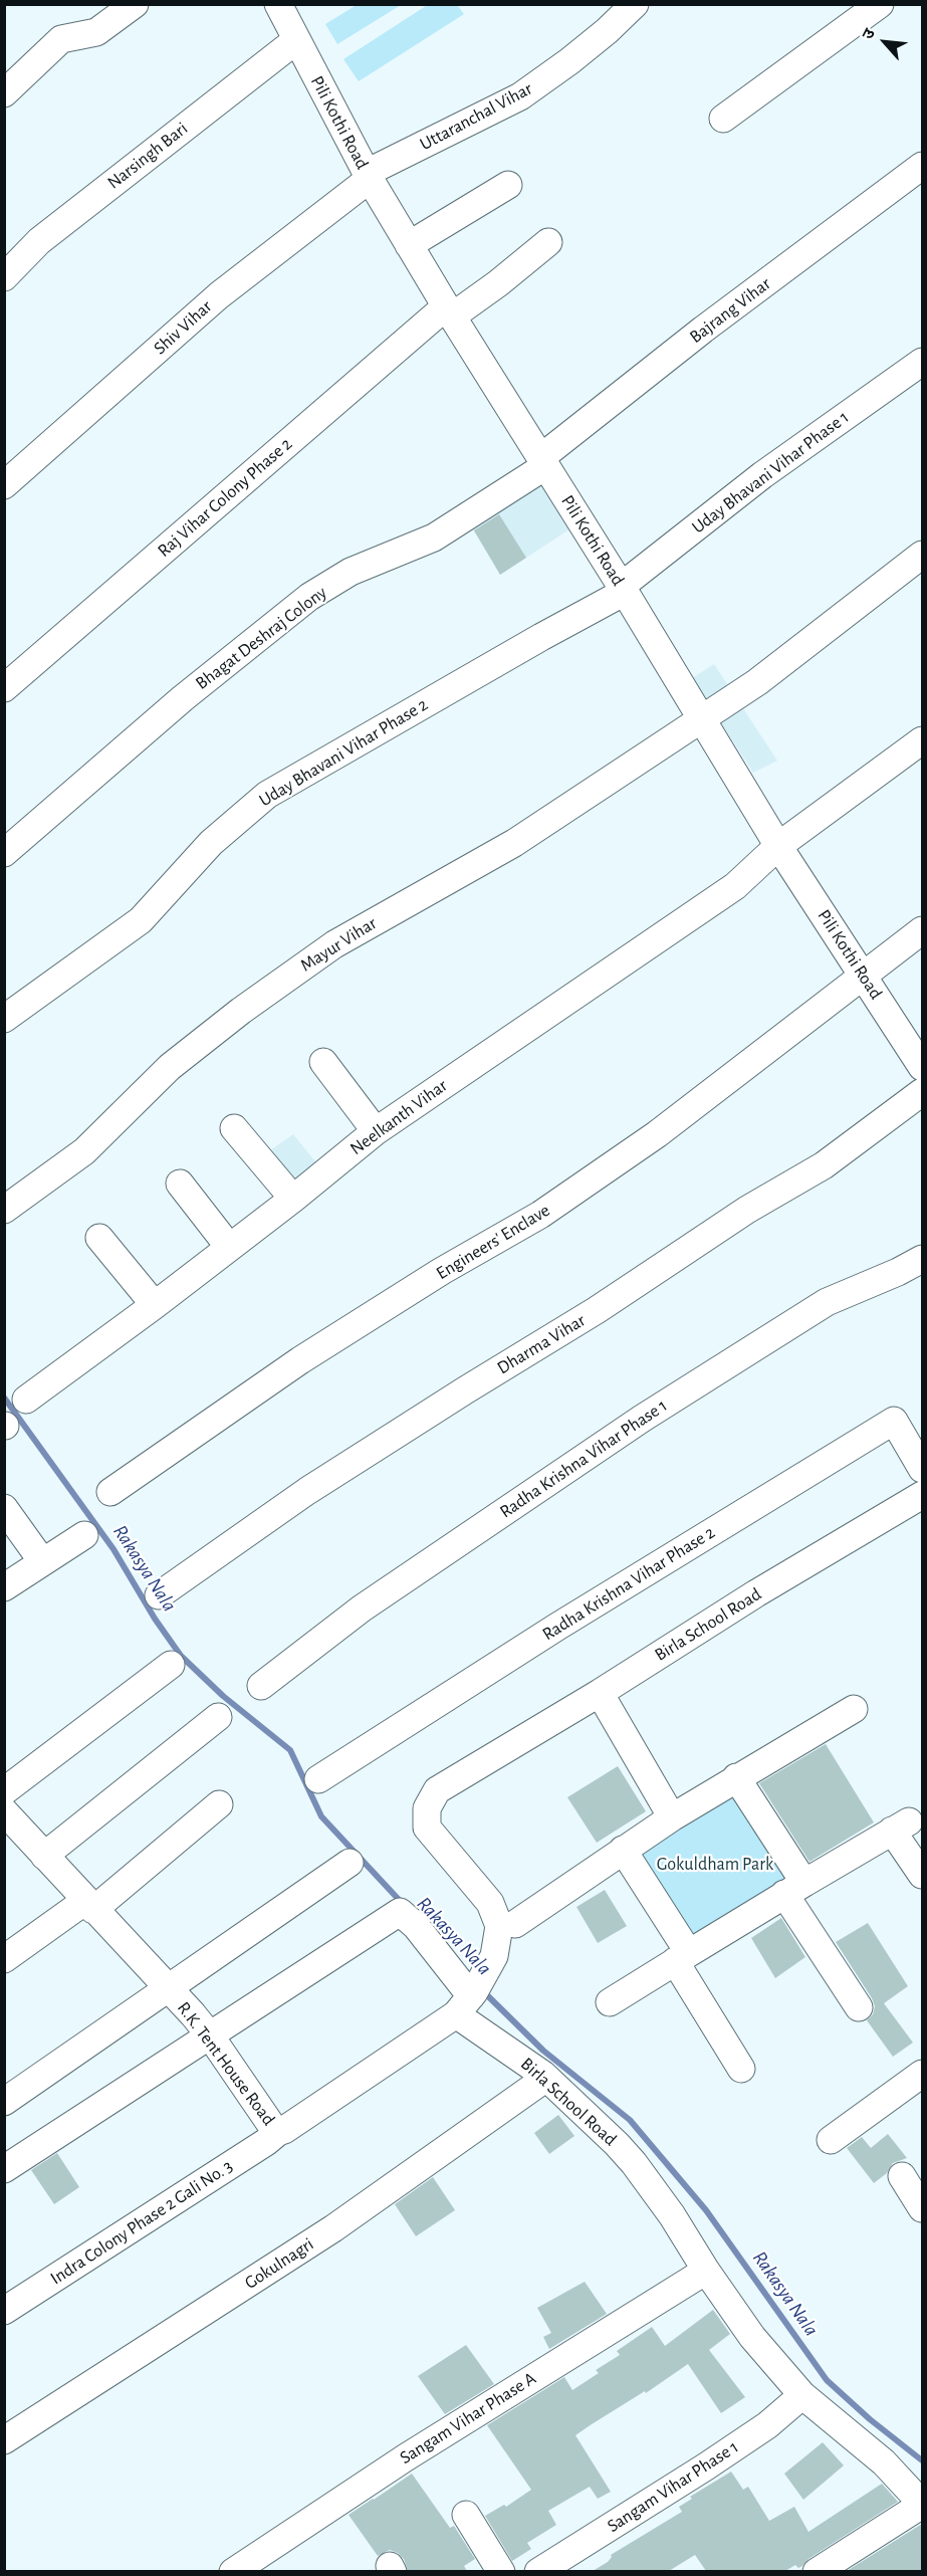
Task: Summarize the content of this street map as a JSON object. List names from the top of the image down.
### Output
{
  "streets": {
    "street": [
      "Uttaranchal Vihar",
      "Pili Kothi Road",
      "Narsingh Bari",
      "Bajrang Vihar",
      "Shiv Vihar",
      "Uday Bhavani Vihar Phase 1",
      "Raj Vihar Colony Phase 2",
      "Bhagat Deshraj Colony",
      "Uday Bhavani Vihar Phase 2",
      "Mayur Vihar",
      "Neelkanth Vihar",
      "Engineers' Enclave",
      "Dharma Vihar",
      "Radha Krishna Vihar Phase 1",
      "Radha Krishna Vihar Phase 2",
      "Birla School Road",
      "R.K. Tent House Road",
      "Indra Colony Phase 2 Gali No. 3",
      "Gokulnagri",
      "Sangam Vihar Phase A",
      "Sangam Vihar Phase 1"
    ]
  },
  "crossings": [
    ["Uttaranchal Vihar", "Pili Kothi Road"],
    ["Uttaranchal Vihar", "Shiv Vihar"],
    ["Pili Kothi Road", "Narsingh Bari"],
    ["Pili Kothi Road", "Bajrang Vihar"],
    ["Pili Kothi Road", "Shiv Vihar"],
    ["Pili Kothi Road", "Uday Bhavani Vihar Phase 1"],
    ["Pili Kothi Road", "Raj Vihar Colony Phase 2"],
    ["Pili Kothi Road", "Bhagat Deshraj Colony"],
    ["Pili Kothi Road", "Uday Bhavani Vihar Phase 2"],
    ["Pili Kothi Road", "Mayur Vihar"],
    ["Pili Kothi Road", "Neelkanth Vihar"],
    ["Pili Kothi Road", "Engineers' Enclave"],
    ["Bajrang Vihar", "Bhagat Deshraj Colony"],
    ["Uday Bhavani Vihar Phase 1", "Uday Bhavani Vihar Phase 2"],
    ["Birla School Road", "R.K. Tent House Road"],
    ["Birla School Road", "Gokulnagri"],
    ["Birla School Road", "Sangam Vihar Phase A"],
    ["Birla School Road", "Sangam Vihar Phase 1"],
    ["R.K. Tent House Road", "Indra Colony Phase 2 Gali No. 3"]
  ],
  "water": ["Rakasya Nala"],
  "parks": ["Gokuldham Park"],
  "north": "top left"
}
